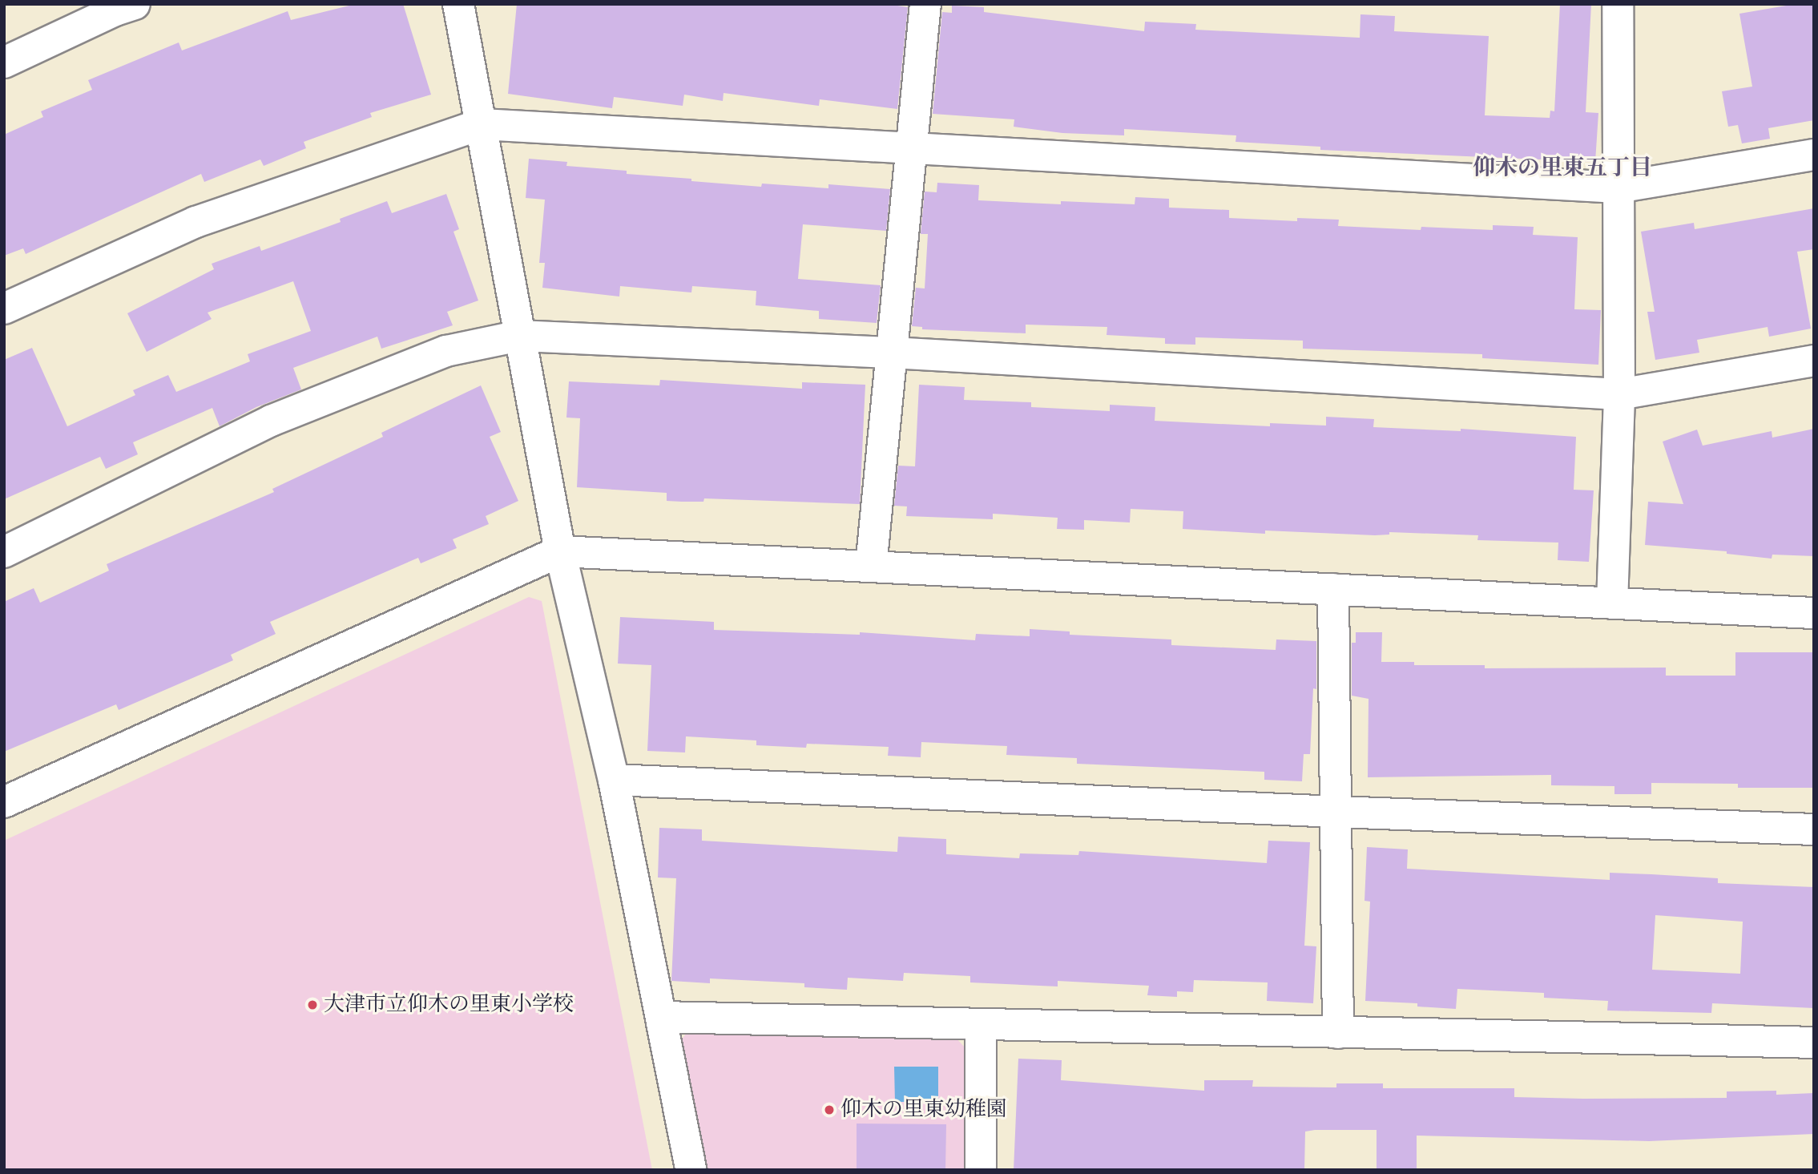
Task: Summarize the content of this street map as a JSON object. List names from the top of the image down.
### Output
{
  "districts": ["仰木の里東五丁目"],
  "places": ["大津市立仰木の里東小学校", "仰木の里東幼稚園"]
}
